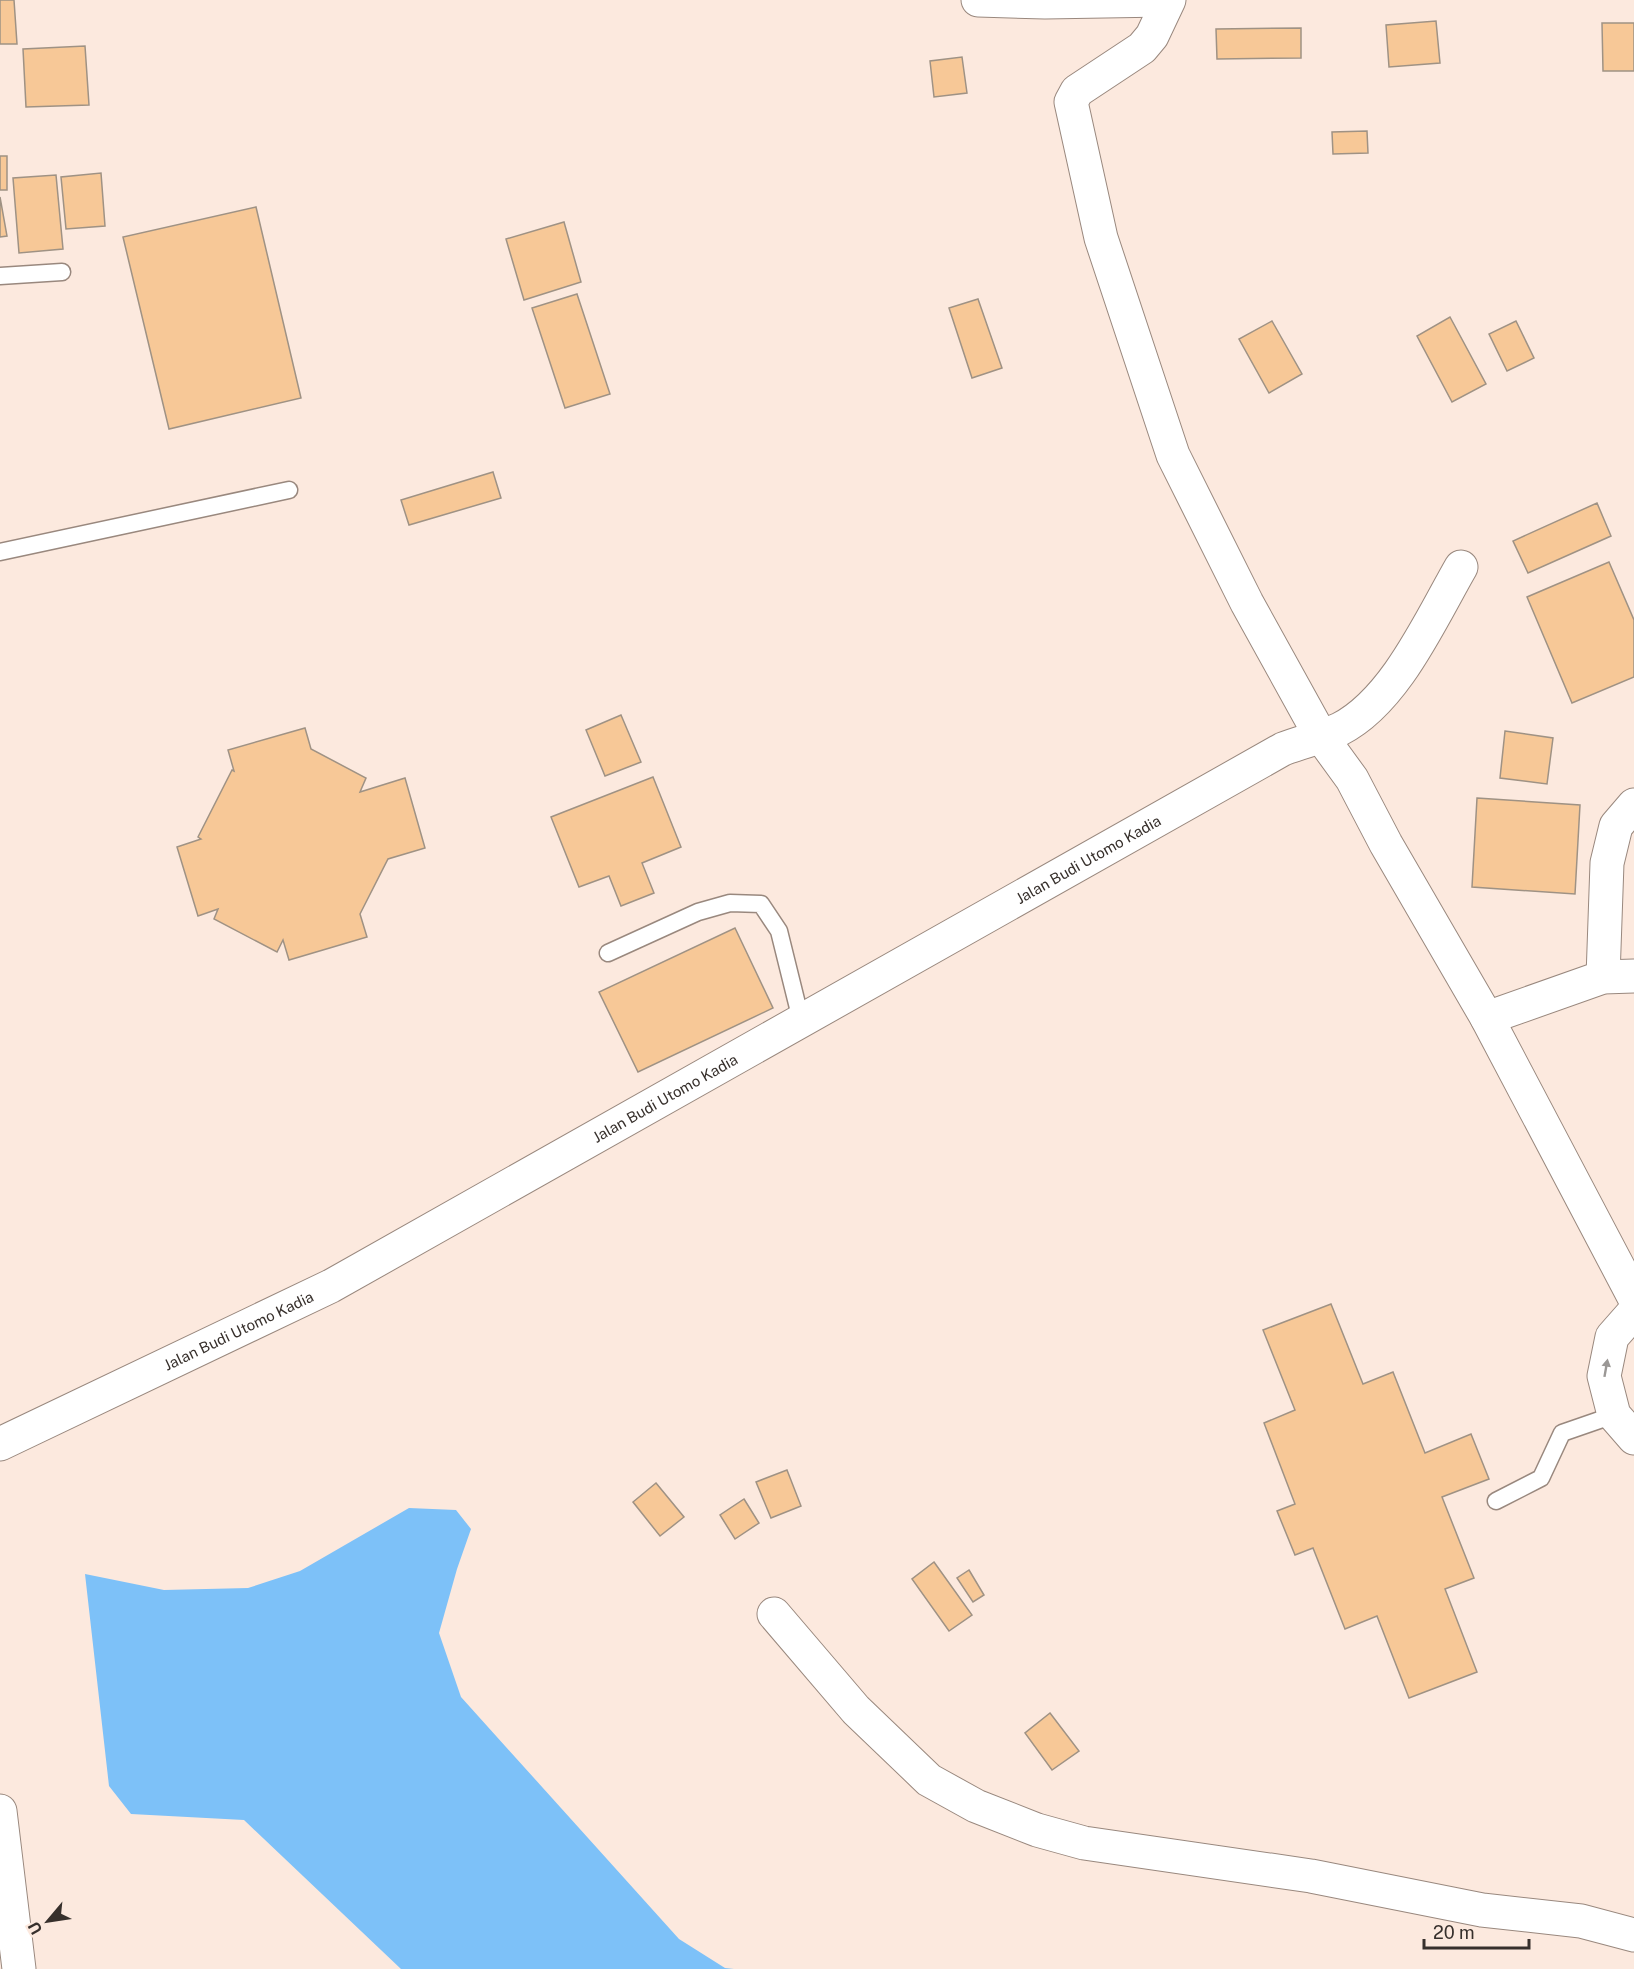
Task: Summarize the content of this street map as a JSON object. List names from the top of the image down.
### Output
{
  "streets": {
    "street": ["Jalan Budi Utomo Kadia"]
  },
  "scale_bar": "20 m",
  "north": "bottom left"
}
